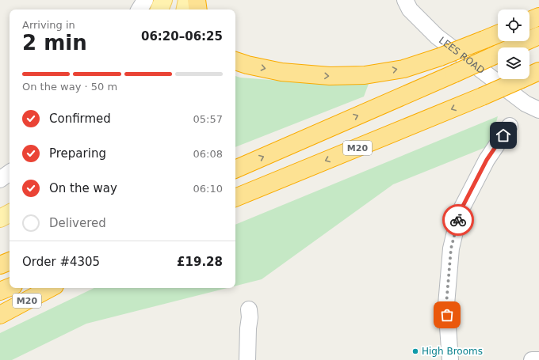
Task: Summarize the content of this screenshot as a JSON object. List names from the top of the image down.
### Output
{
  "streets": {
    "highway": ["M20"],
    "street": ["LEES ROAD"]
  },
  "places": ["High Brooms"],
  "page": {
    "heading": ["2 min", "Arriving in", "06:20–06:25"],
    "panel": ["Order #4305", "£19.28"],
    "bar": "On the way · 50 m",
    "list": [
      ["Confirmed", "05:57"],
      ["Preparing", "06:08"],
      ["On the way", "06:10"],
      "Delivered"
    ]
  }
}
